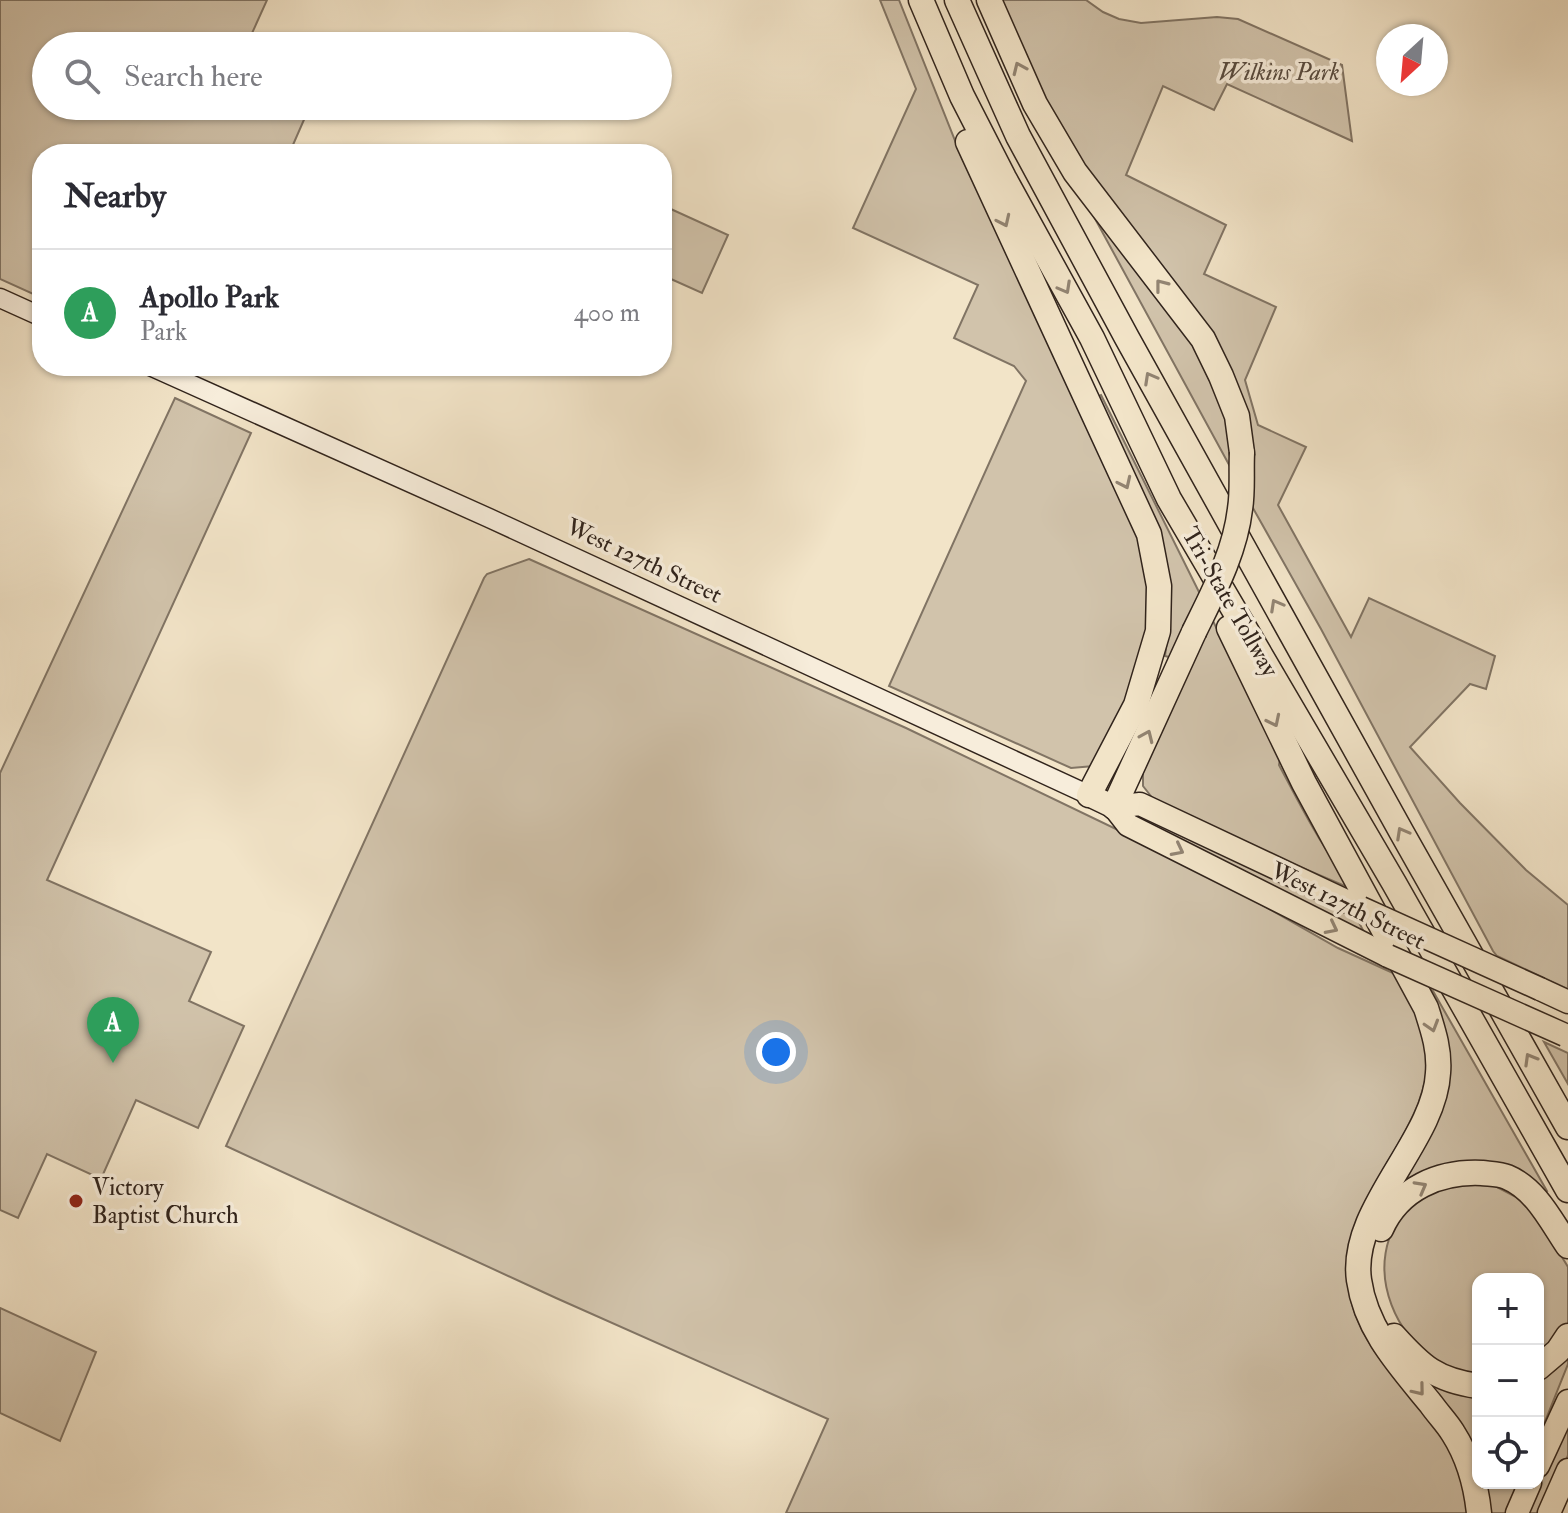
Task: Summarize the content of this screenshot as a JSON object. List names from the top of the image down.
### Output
{
  "streets": {
    "highway": ["Tri-State Tollway"],
    "main road": ["West 127th Street"]
  },
  "parks": ["Wilkins Park"],
  "places": ["Victory Baptist Church"],
  "north": "bottom left",
  "page": {
    "search": "Search here",
    "heading": "Nearby",
    "list": [
      {
        "mark": "A",
        "name": "Apollo Park",
        "note": "Park",
        "value": "400 m"
      }
    ],
    "pins": "A",
    "map_buttons": ["+", "−"]
  }
}
